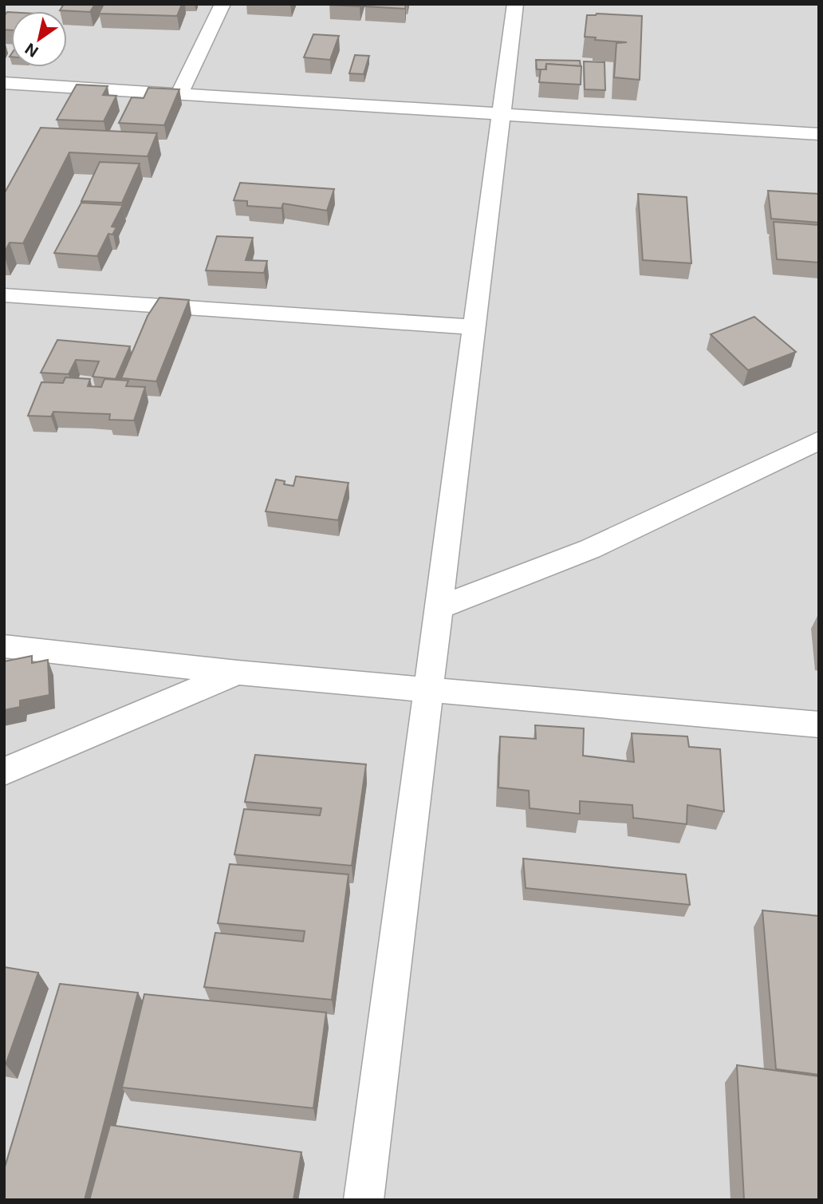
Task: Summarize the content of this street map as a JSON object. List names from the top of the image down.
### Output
{
  "north": "bottom left"
}
